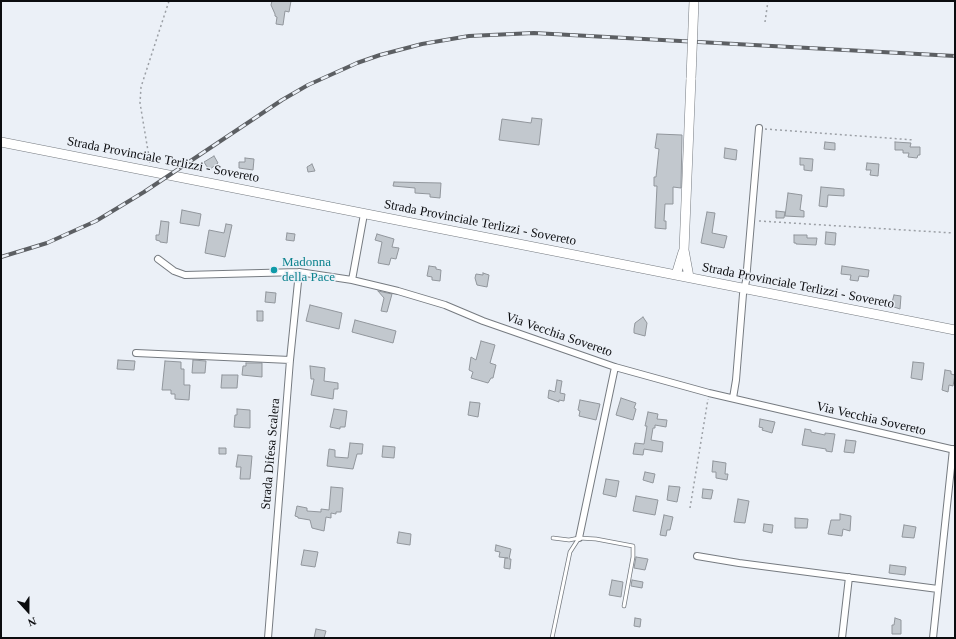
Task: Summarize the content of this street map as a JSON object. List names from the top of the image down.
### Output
{
  "streets": {
    "street": ["Strada Provinciale Terlizzi - Sovereto", "Via Vecchia Sovereto", "Strada Difesa Scalera"]
  },
  "crossings": [
    ["Via Vecchia Sovereto", "Strada Difesa Scalera"]
  ],
  "places": ["Madonna della Pace"],
  "north": "bottom"
}
